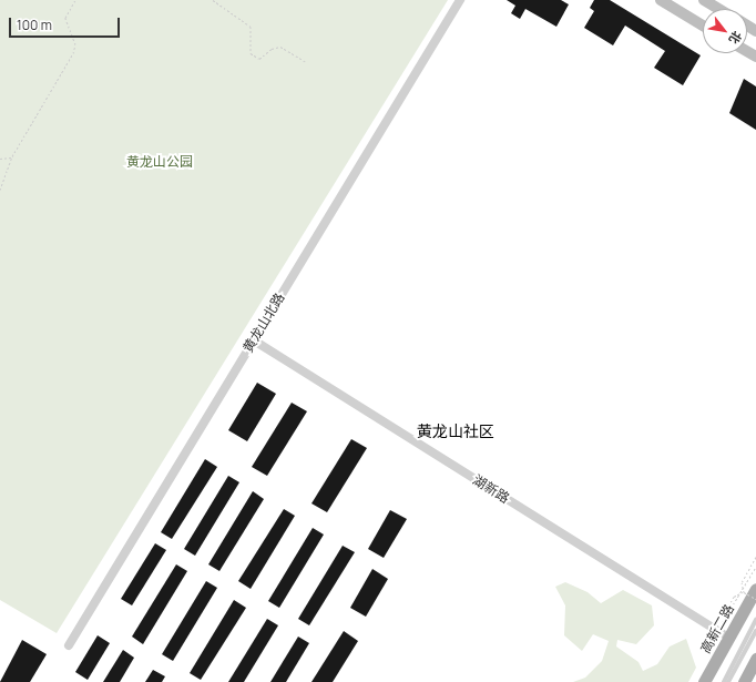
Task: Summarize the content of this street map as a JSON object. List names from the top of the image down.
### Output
{
  "streets": {
    "main road": ["高新二路"],
    "street": ["黄龙山北路", "湖新路"]
  },
  "crossings": [
    ["黄龙山北路", "湖新路"],
    ["湖新路", "高新二路"]
  ],
  "districts": ["黄龙山社区"],
  "parks": ["黄龙山公园"],
  "scale_bar": "100 m",
  "north": "bottom right"
}
